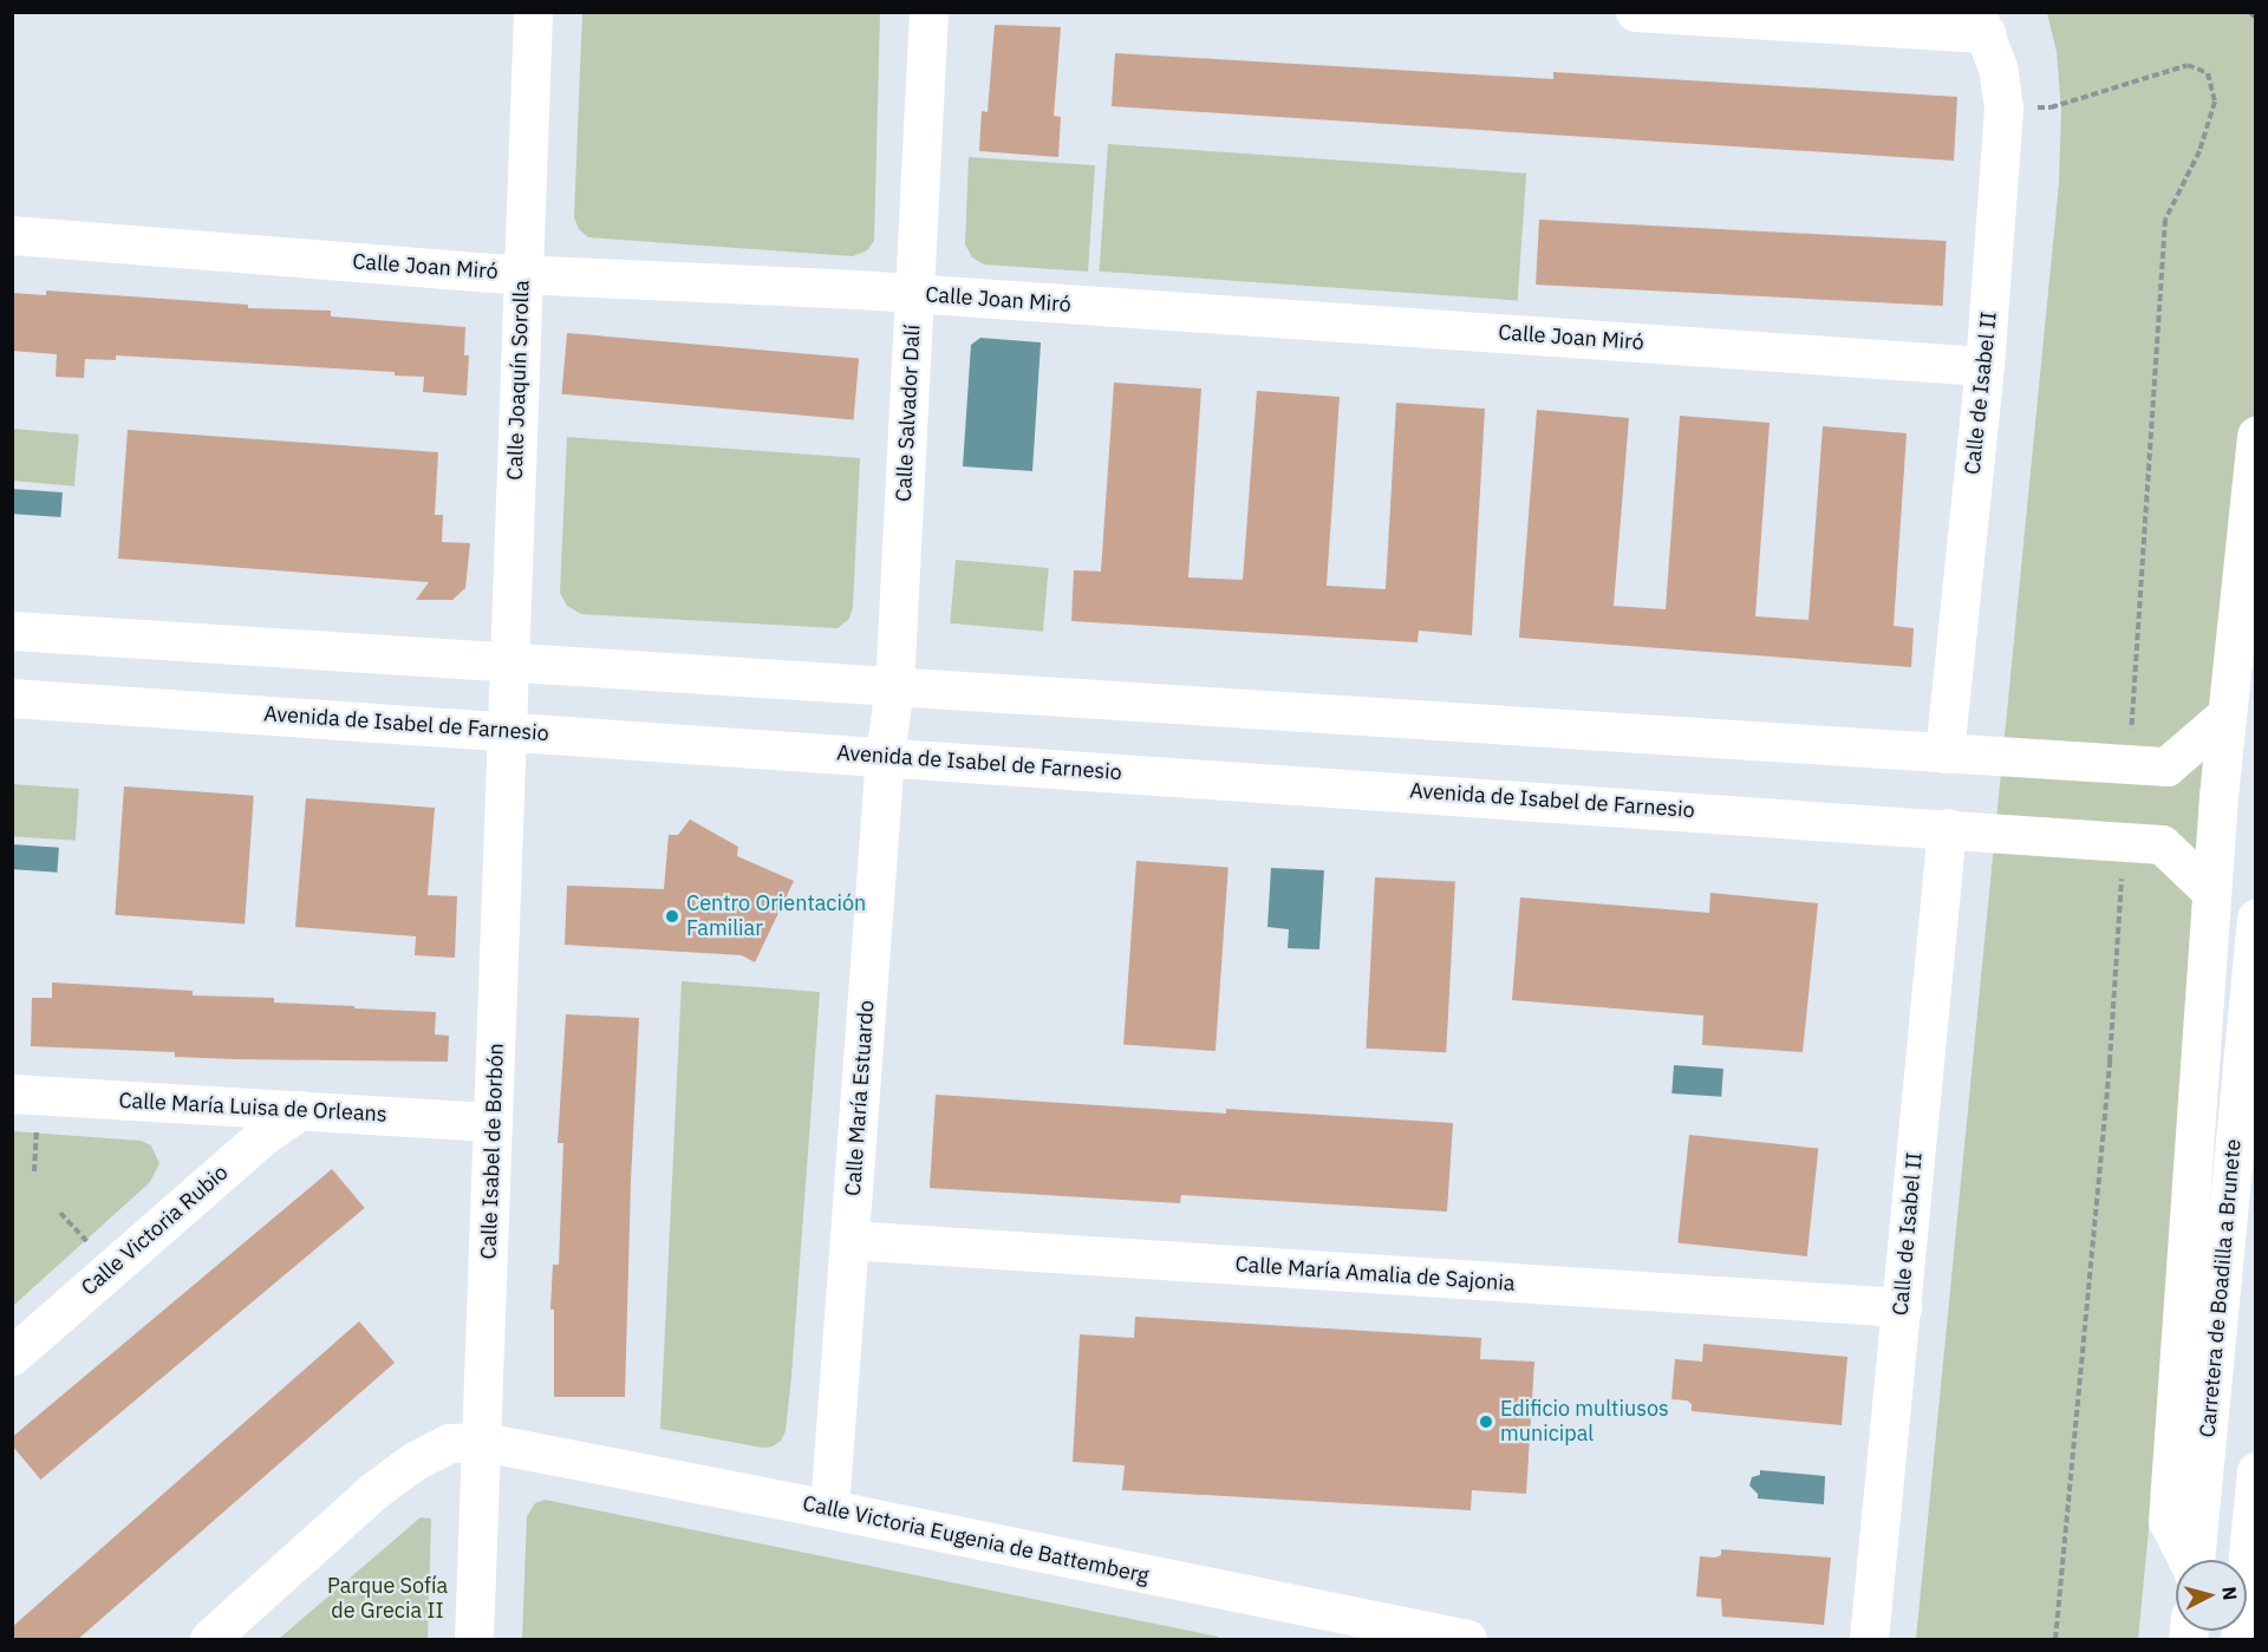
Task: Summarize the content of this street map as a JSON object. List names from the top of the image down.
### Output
{
  "streets": {
    "street": [
      "Calle Joan Miró",
      "Calle Joaquín Sorolla",
      "Calle de Isabel II",
      "Calle Salvador Dalí",
      "Avenida de Isabel de Farnesio",
      "Calle María Estuardo",
      "Calle María Luisa de Orleans",
      "Calle Isabel de Borbón",
      "Calle Victoria Rubio",
      "Calle María Amalia de Sajonia",
      "Carretera de Boadilla a Brunete",
      "Calle Victoria Eugenia de Battemberg"
    ]
  },
  "crossings": [
    ["Calle Joan Miró", "Calle Joaquín Sorolla"],
    ["Calle Joan Miró", "Calle de Isabel II"],
    ["Calle Joan Miró", "Calle Salvador Dalí"],
    ["Calle Joaquín Sorolla", "Calle Isabel de Borbón"],
    ["Calle de Isabel II", "Avenida de Isabel de Farnesio"],
    ["Calle de Isabel II", "Calle María Amalia de Sajonia"],
    ["Calle Salvador Dalí", "Calle María Estuardo"],
    ["Avenida de Isabel de Farnesio", "Calle María Estuardo"],
    ["Avenida de Isabel de Farnesio", "Calle Isabel de Borbón"],
    ["Calle María Estuardo", "Calle María Amalia de Sajonia"],
    ["Calle María Estuardo", "Calle Victoria Eugenia de Battemberg"],
    ["Calle María Luisa de Orleans", "Calle Isabel de Borbón"],
    ["Calle María Luisa de Orleans", "Calle Victoria Rubio"],
    ["Calle Isabel de Borbón", "Calle Victoria Eugenia de Battemberg"]
  ],
  "parks": ["Parque Sofía de Grecia II"],
  "places": ["Centro Orientación Familiar", "Edificio multiusos municipal"],
  "north": "right"
}
